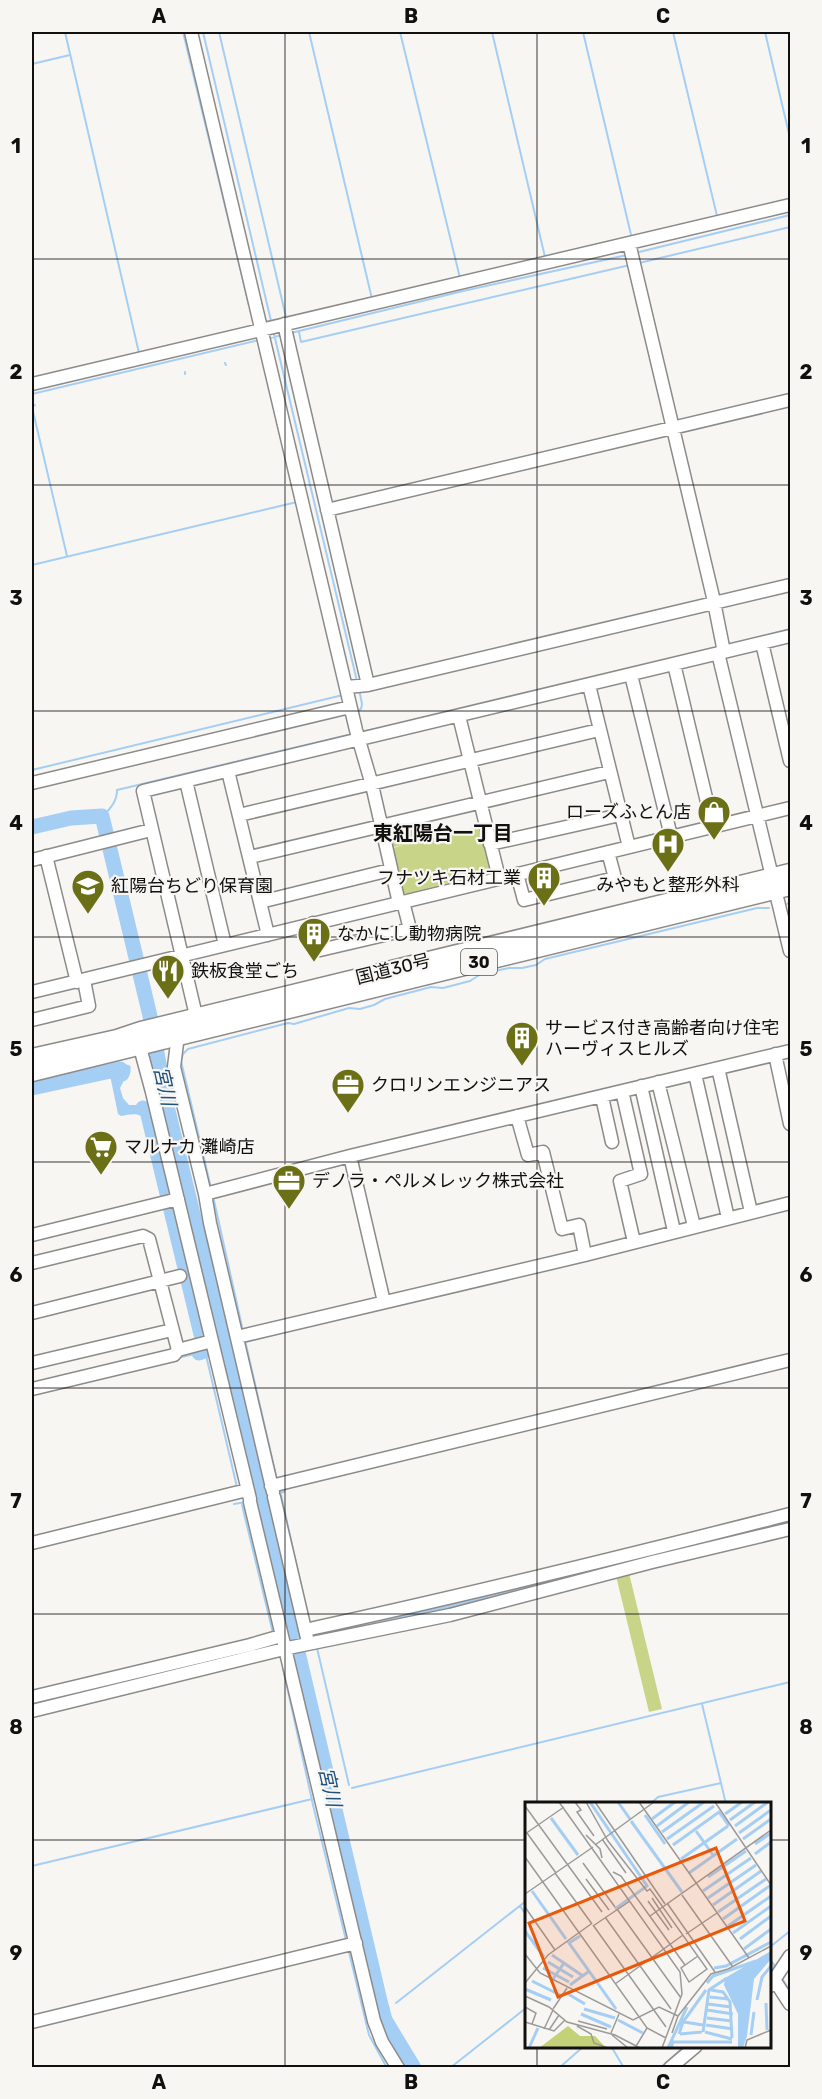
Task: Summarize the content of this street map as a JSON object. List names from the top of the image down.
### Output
{
  "streets": {
    "highway": ["30", "国道30号"]
  },
  "districts": ["東紅陽台一丁目"],
  "water": ["宮川"],
  "places": {
    "shop": ["ローズふとん店"],
    "hospital": ["みやもと整形外科"],
    "building": ["フナツキ石材工業", "なかにし動物病院", "サービス付き高齢者向け住宅 ハーヴィスヒルズ"],
    "school or university": ["紅陽台ちどり保育園"],
    "restaurant": ["鉄板食堂ごち"],
    "office": ["クロリンエンジニアス", "デノラ・ペルメレック株式会社"],
    "supermarket": ["マルナカ 灘崎店"]
  },
  "grid": {
    "columns": ["A", "B", "C"],
    "rows": [
      "1",
      "2",
      "3",
      "4",
      "5",
      "6",
      "7",
      "8",
      "9"
    ]
  }
}
